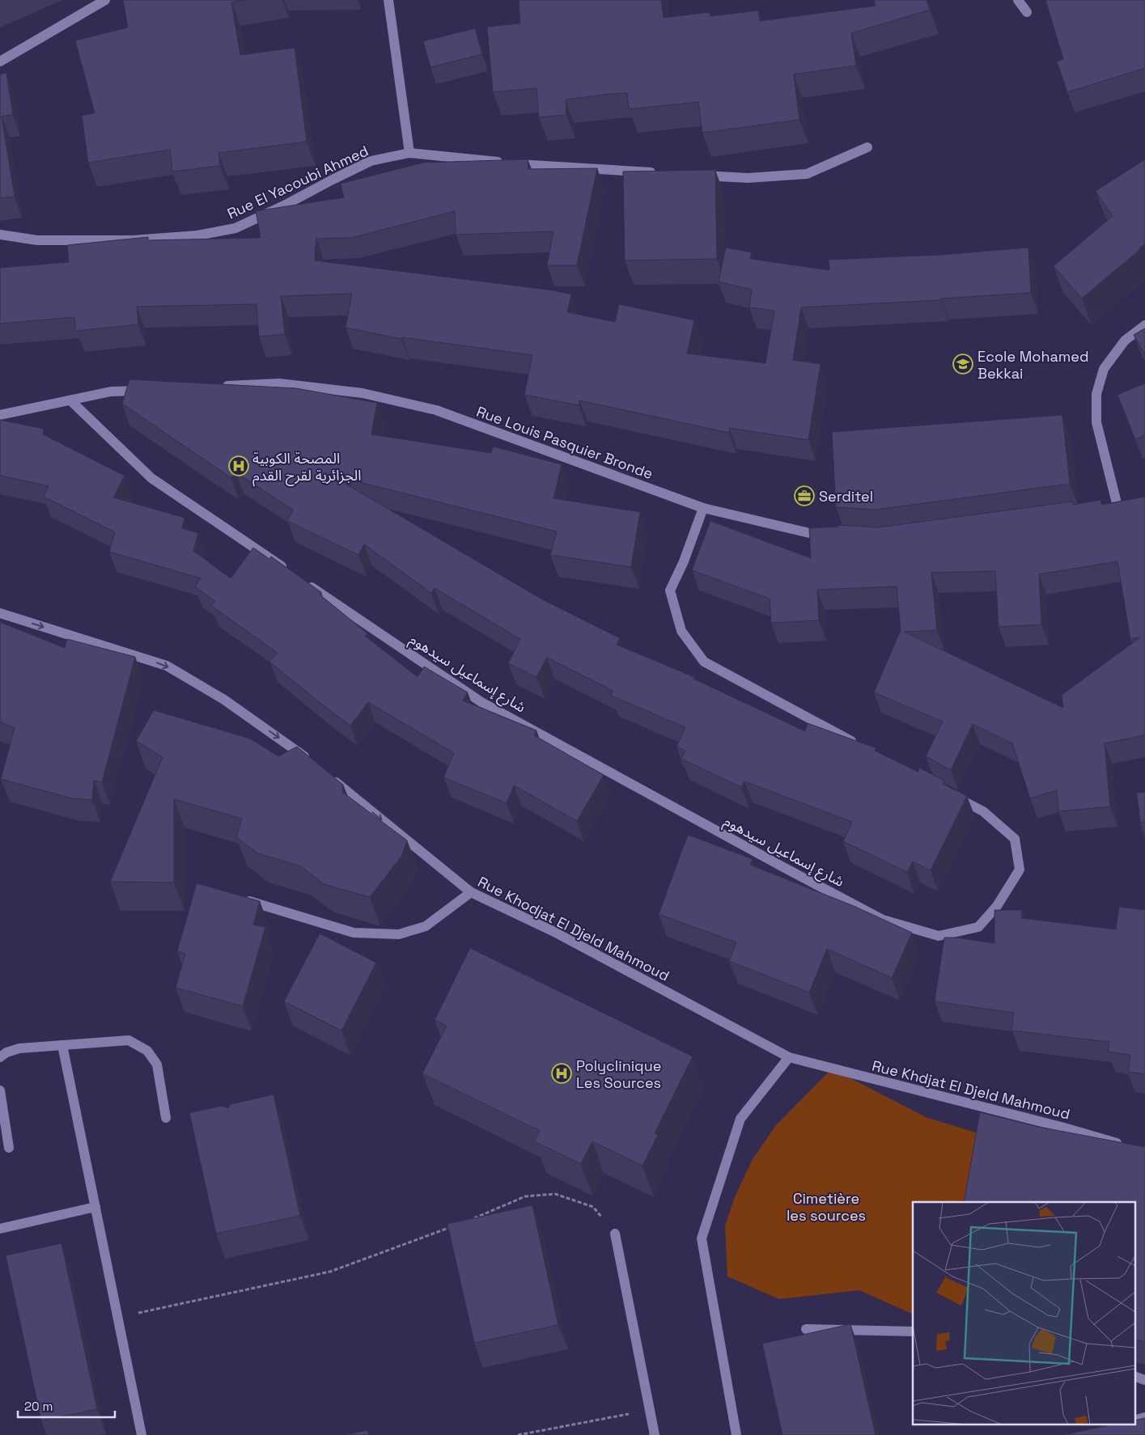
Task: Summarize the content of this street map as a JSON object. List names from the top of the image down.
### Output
{
  "streets": {
    "street": [
      "Rue El Yacoubi Ahmed",
      "Rue Louis Pasquier Bronde",
      "شارع إسماعيل سيدهوم",
      "Rue Khodjat El Djeld Mahmoud",
      "Rue Khdjat El Djeld Mahmoud"
    ]
  },
  "crossings": [
    ["Rue Khodjat El Djeld Mahmoud", "Rue Khdjat El Djeld Mahmoud"]
  ],
  "parks": ["Cimetière les sources"],
  "places": {
    "school or university": ["Ecole Mohamed Bekkai"],
    "hospital": ["المصحة الكوبية الجزائرية لقرح القدم", "Polyclinique Les Sources"],
    "office": ["Serditel"]
  },
  "scale_bar": "20 m"
}
